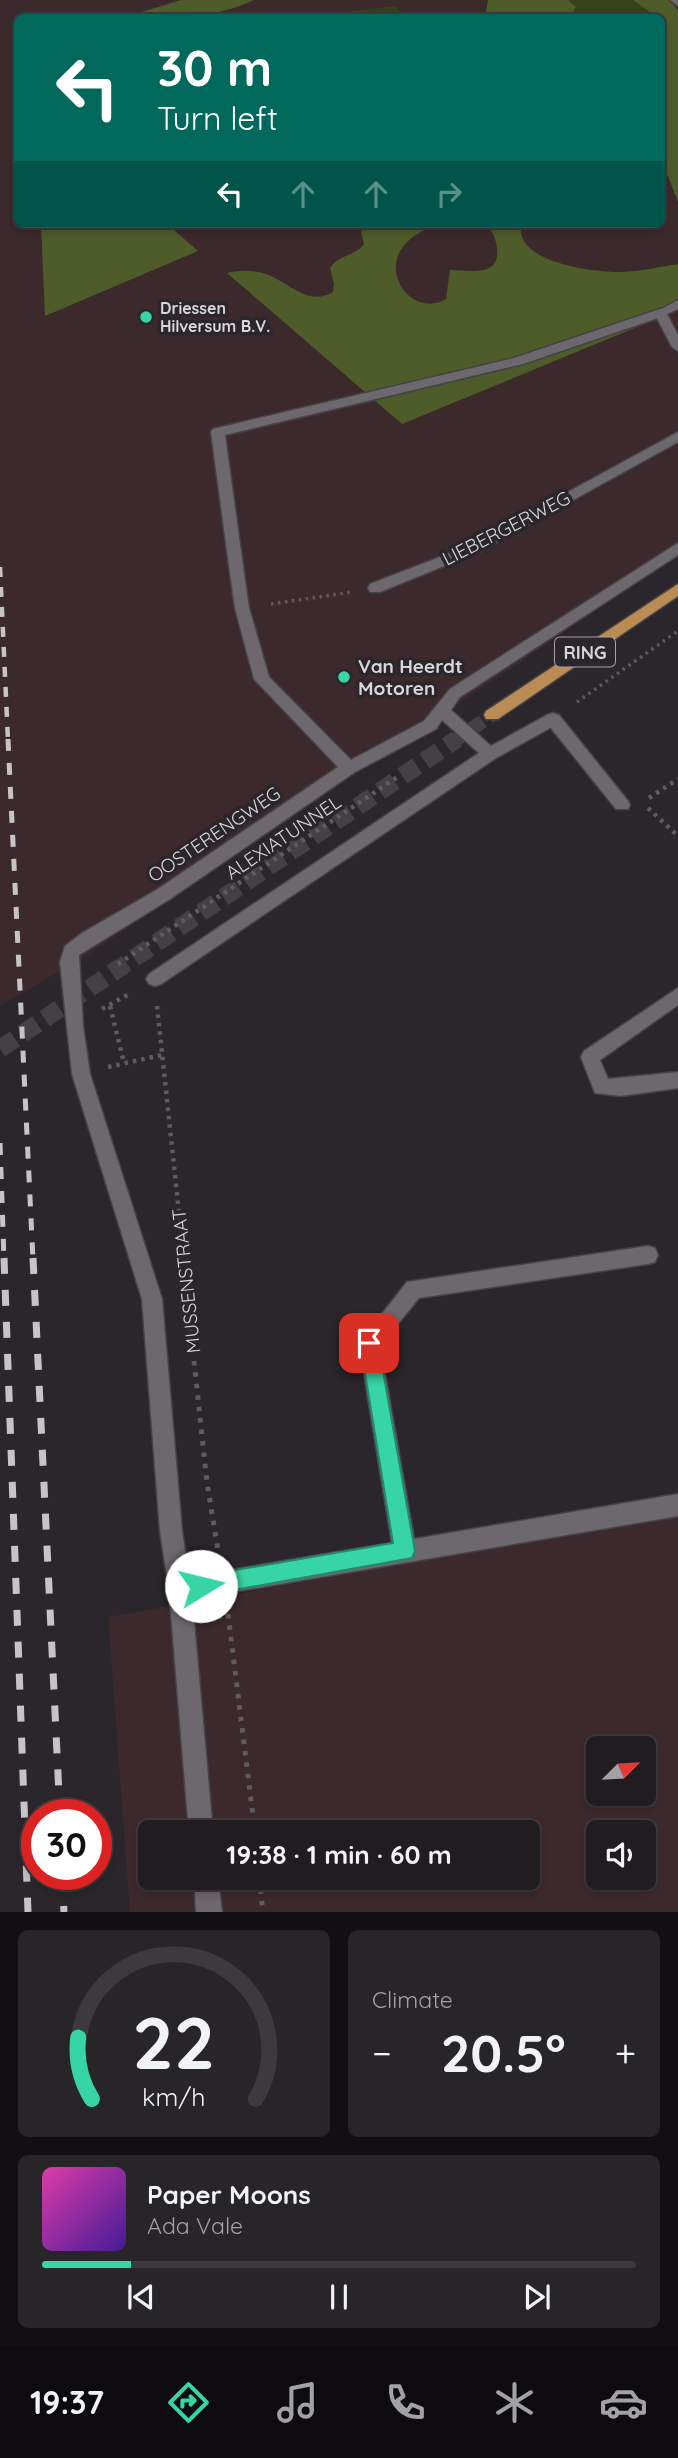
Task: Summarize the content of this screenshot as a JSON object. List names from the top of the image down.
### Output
{
  "streets": {
    "main road": ["RING"],
    "street": ["LIEBERGERWEG", "OOSTERENGWEG", "MUSSENSTRAAT"],
    "path": ["ALEXIATUNNEL"]
  },
  "crossings": [
    ["OOSTERENGWEG", "MUSSENSTRAAT"]
  ],
  "places": ["Driessen Hilversum B.V.", "Van Heerdt Motoren"],
  "north": "top right",
  "page": {
    "turn": ["30 m", "Turn left"],
    "limit": "30",
    "trip": "19:38 · 1 min · 60 m",
    "tile": "Climate",
    "heat": ["−", "20.5°", "+"],
    "song": ["Paper Moons", "Ada Vale"],
    "tabs": "19:37",
    "gauge": ["22", "km/h"]
  }
}
